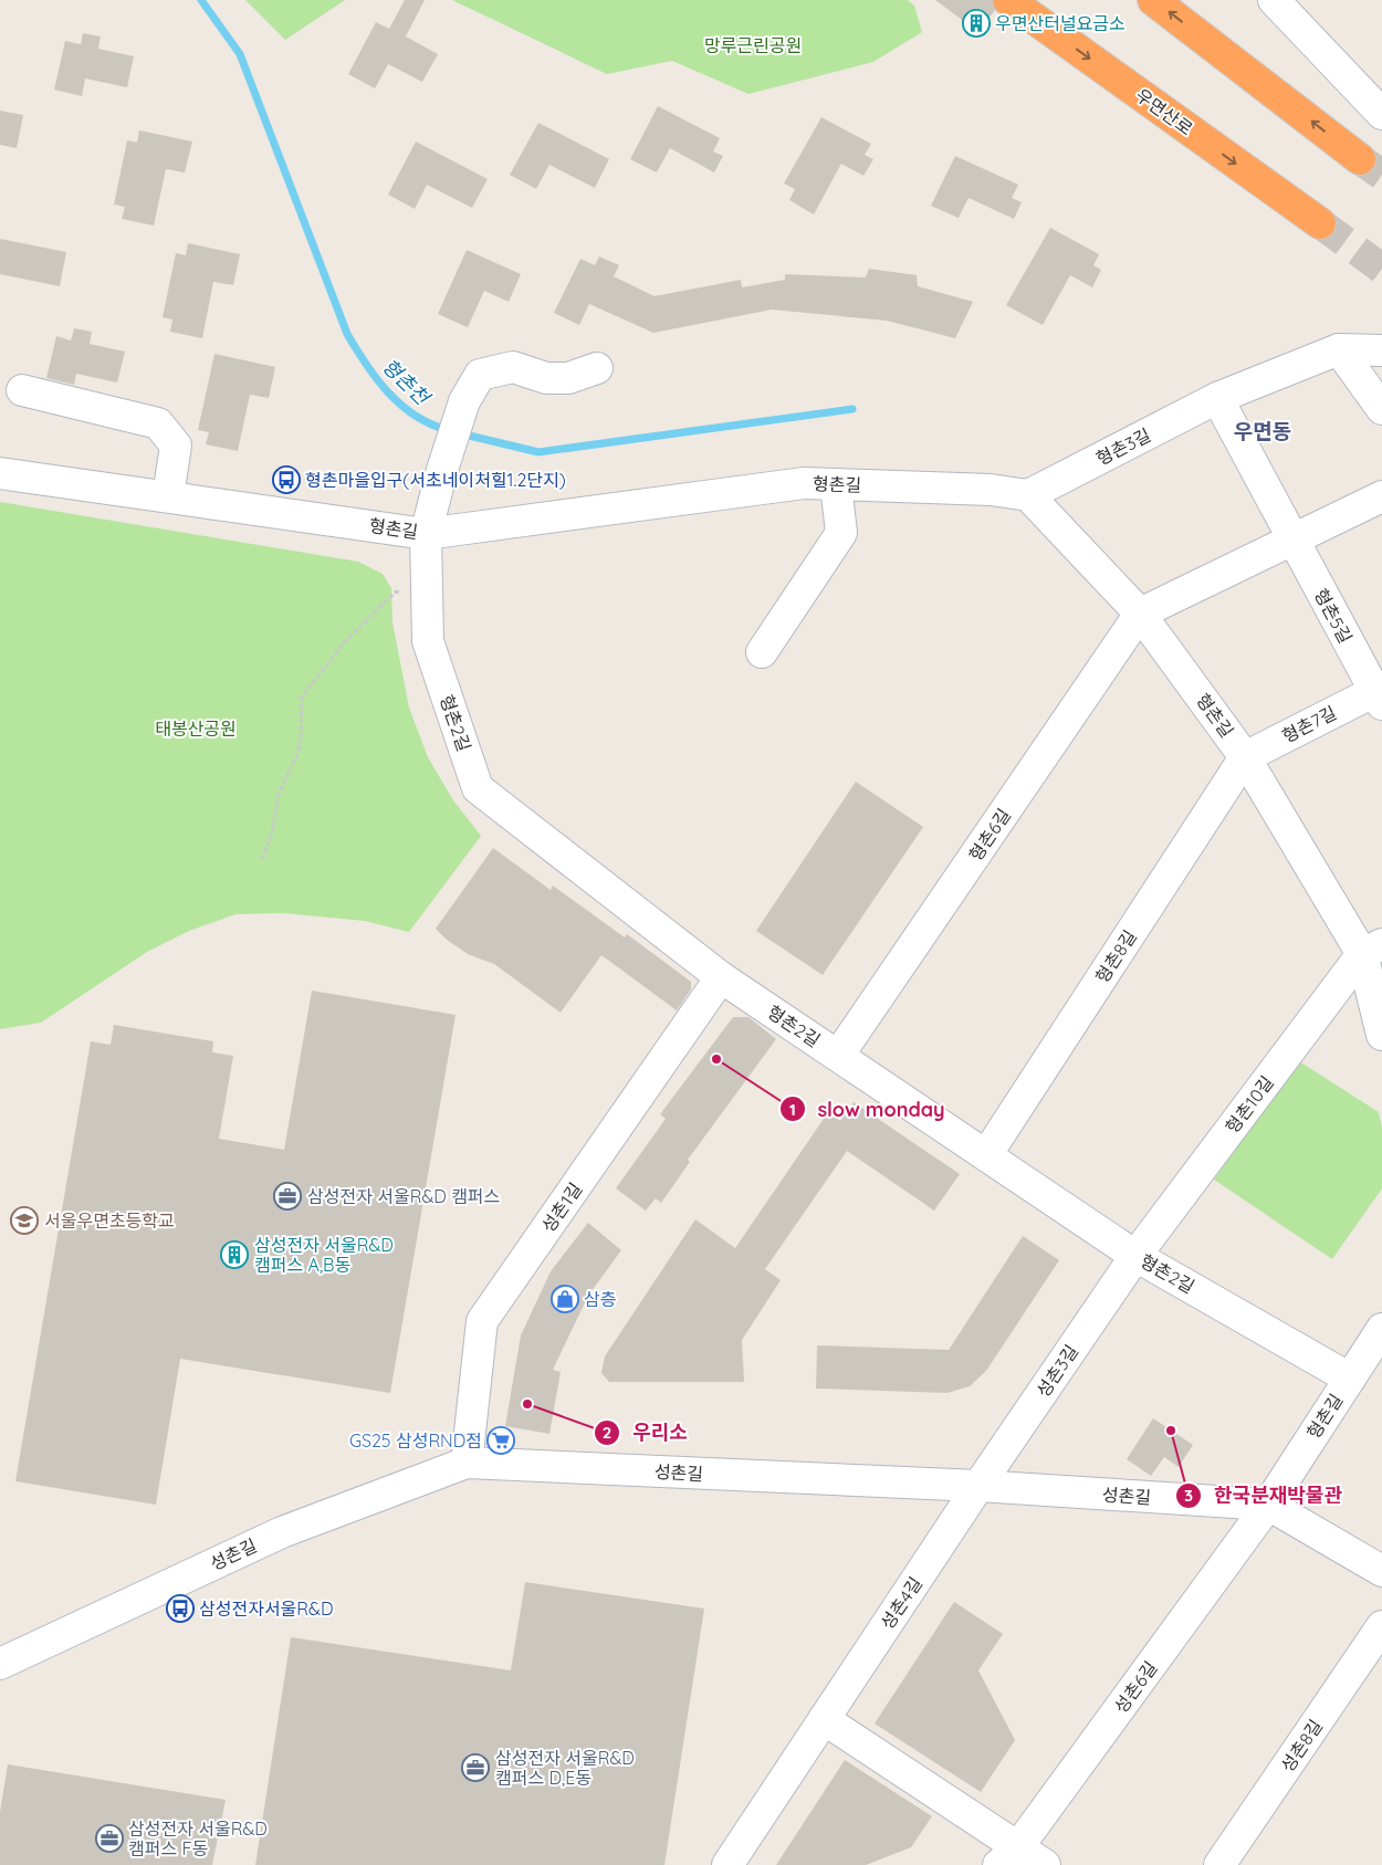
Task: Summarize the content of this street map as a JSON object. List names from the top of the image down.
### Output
{
  "streets": {
    "highway": ["우면산로"],
    "street": [
      "형촌3길",
      "형촌길",
      "형촌5길",
      "형촌2길",
      "형촌7길",
      "형촌6길",
      "형촌8길",
      "형촌10길",
      "성촌1길",
      "성촌3길",
      "성촌길",
      "성촌4길",
      "성촌6길",
      "성촌8길"
    ]
  },
  "crossings": [
    ["형촌3길", "형촌길"],
    ["형촌길", "형촌2길"],
    ["형촌길", "형촌7길"],
    ["형촌길", "형촌6길"],
    ["형촌길", "형촌8길"],
    ["형촌길", "형촌10길"],
    ["형촌길", "성촌길"],
    ["형촌길", "성촌6길"],
    ["형촌5길", "형촌7길"],
    ["형촌2길", "형촌6길"],
    ["형촌2길", "형촌8길"],
    ["형촌2길", "형촌10길"],
    ["형촌2길", "성촌1길"],
    ["형촌2길", "성촌3길"],
    ["형촌7길", "형촌8길"],
    ["형촌10길", "성촌3길"],
    ["성촌1길", "성촌길"],
    ["성촌3길", "성촌길"],
    ["성촌3길", "성촌4길"],
    ["성촌길", "성촌4길"],
    ["성촌길", "성촌6길"]
  ],
  "districts": ["우면동"],
  "water": ["형촌천"],
  "parks": ["망루근린공원", "태봉산공원"],
  "places": {
    "building": ["우면산터널요금소", "삼성전자 서울R&D 캠퍼스 A,B동"],
    "bus stop": ["형촌마을입구(서초네이처힐1.2단지)", "삼성전자서울R&D"],
    "other": ["slow monday", "우리소", "한국분재박물관"],
    "office": ["삼성전자 서울R&D 캠퍼스", "삼성전자 서울R&D 캠퍼스 D,E동", "삼성전자 서울R&D 캠퍼스 F동"],
    "school or university": ["서울우면초등학교"],
    "shop": ["삼층"],
    "supermarket": ["GS25 삼성RND점"]
  }
}
